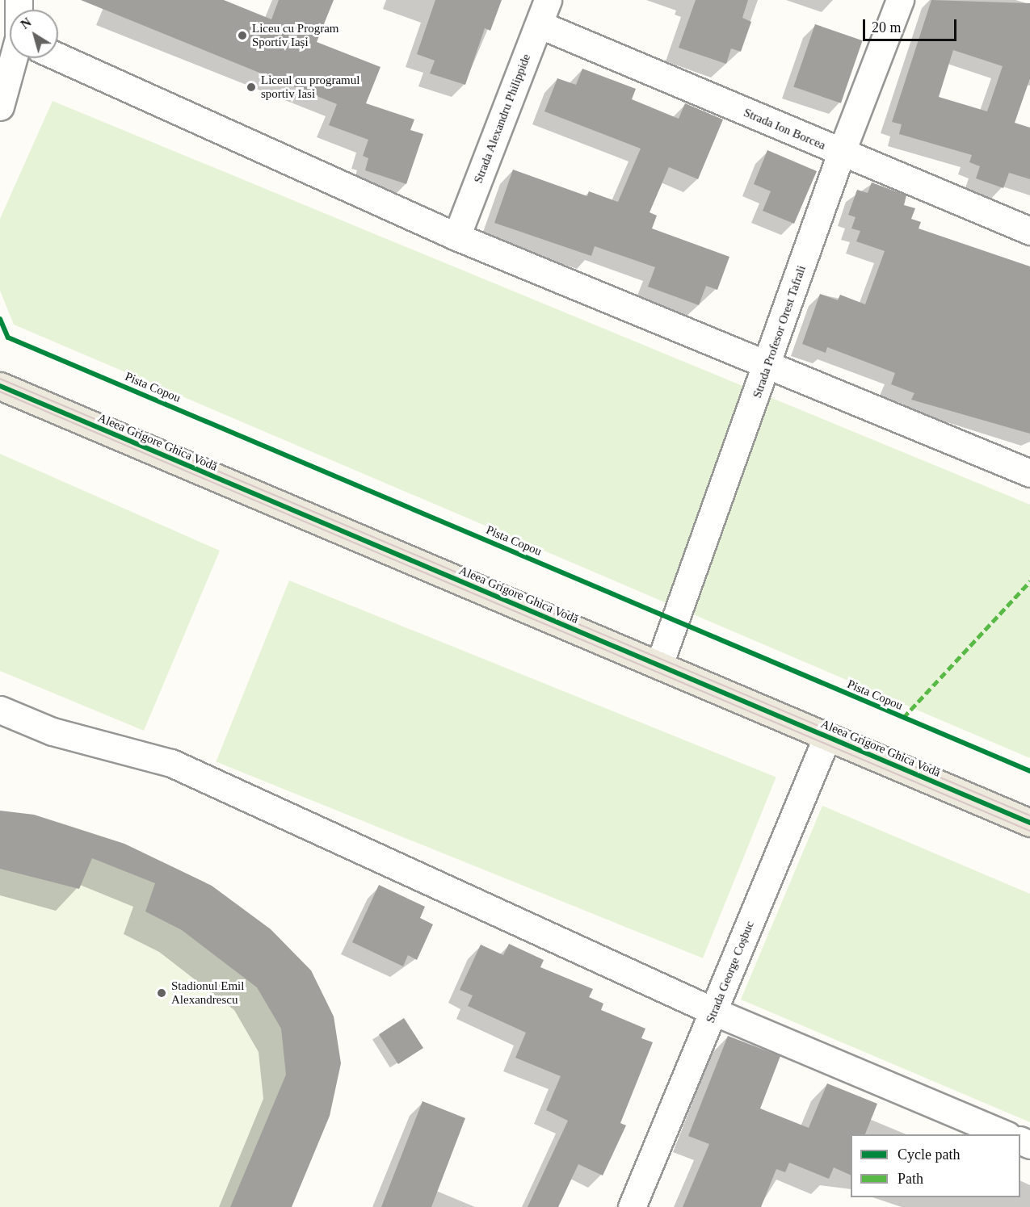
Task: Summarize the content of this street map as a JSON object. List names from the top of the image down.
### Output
{
  "streets": {
    "main road": ["Aleea Grigore Ghica Vodă"],
    "street": [
      "Strada Alexandru Philippide",
      "Strada Ion Borcea",
      "Strada Profesor Orest Tafrali",
      "Strada George Coșbuc"
    ],
    "cycle path": ["Pista Copou"]
  },
  "crossings": [
    ["Strada Alexandru Philippide", "Strada Ion Borcea"],
    ["Strada Ion Borcea", "Strada Profesor Orest Tafrali"],
    ["Strada Profesor Orest Tafrali", "Aleea Grigore Ghica Vodă"],
    ["Aleea Grigore Ghica Vodă", "Strada George Coșbuc"]
  ],
  "places": ["Liceu cu Program Sportiv Iași", "Liceul cu programul sportiv Iasi", "Stadionul Emil Alexandrescu"],
  "legend": ["Cycle path", "Path"],
  "scale_bar": "20 m",
  "north": "top left"
}
